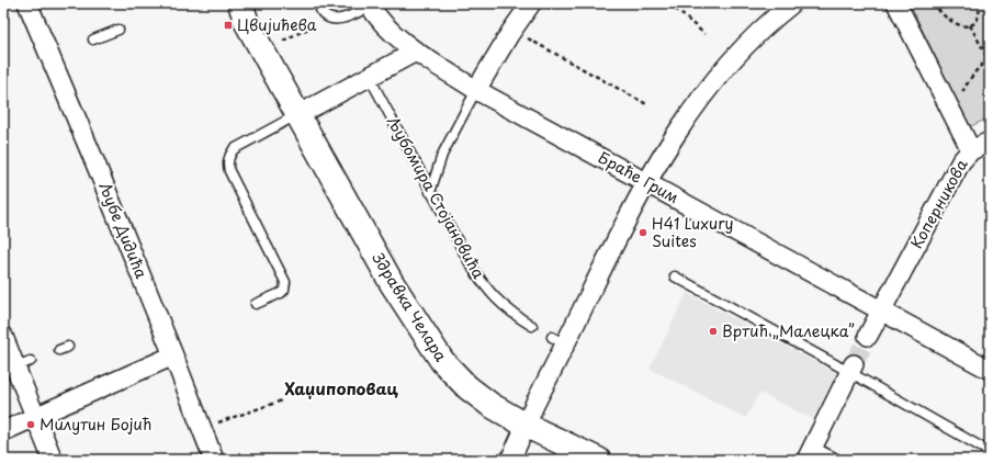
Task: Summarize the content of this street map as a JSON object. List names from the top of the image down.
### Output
{
  "streets": {
    "main road": ["Здравка Челара"],
    "street": ["Браће Грим", "Коперникова", "Љубе Дидића"],
    "lane": ["Љубомира Стојановића"]
  },
  "crossings": [
    ["Браће Грим", "Коперникова"]
  ],
  "districts": ["Хаџипоповац"],
  "places": {
    "transit": ["Цвијићева"],
    "other": ["H41 Luxury Suites", "Вртић „Малецка”", "Милутин Бојић"]
  }
}
